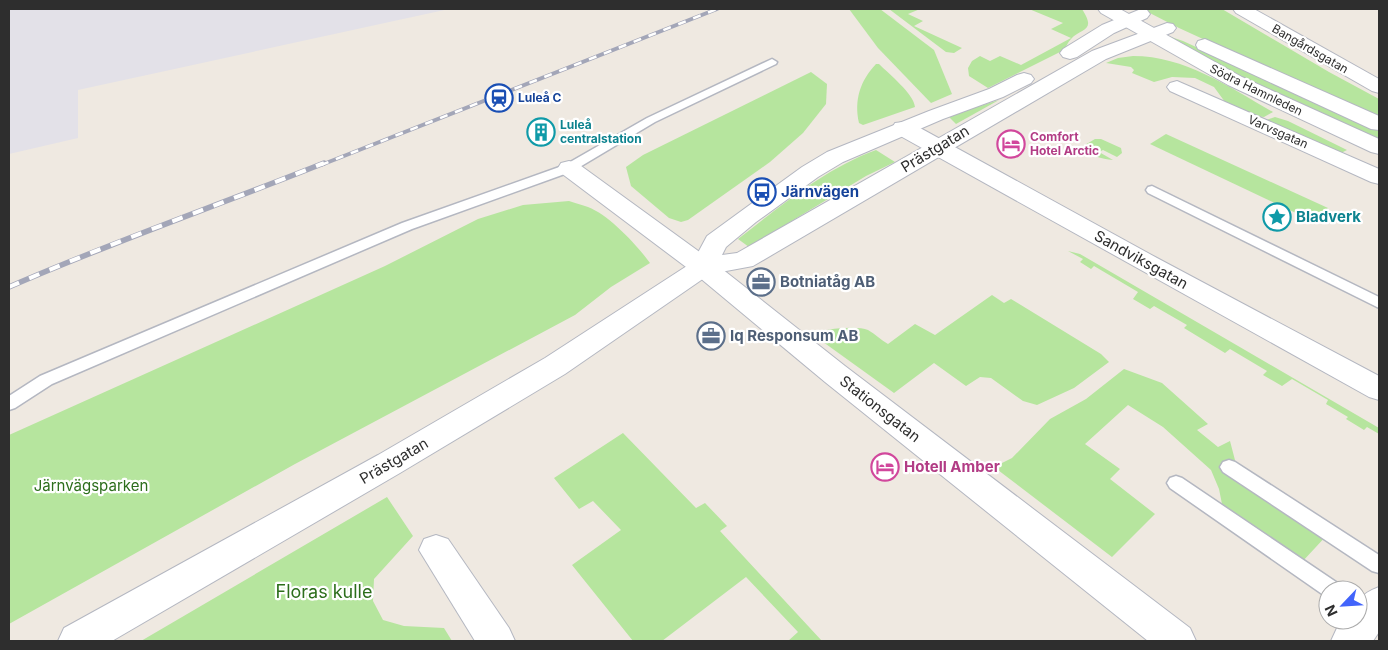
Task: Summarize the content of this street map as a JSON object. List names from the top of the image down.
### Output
{
  "streets": {
    "street": [
      "Bangårdsgatan",
      "Södra Hamnleden",
      "Varvsgatan",
      "Prästgatan",
      "Sandviksgatan",
      "Stationsgatan"
    ]
  },
  "crossings": [
    ["Södra Hamnleden", "Prästgatan"],
    ["Prästgatan", "Sandviksgatan"],
    ["Prästgatan", "Stationsgatan"]
  ],
  "parks": ["Järnvägsparken", "Floras kulle"],
  "places": {
    "station": ["Luleå C"],
    "building": ["Luleå centralstation"],
    "hotel": ["Comfort Hotel Arctic", "Hotell Amber"],
    "bus stop": ["Järnvägen"],
    "place": ["Bladverk"],
    "office": ["Botniatåg AB", "Iq Responsum AB"]
  },
  "north": "bottom left"
}
